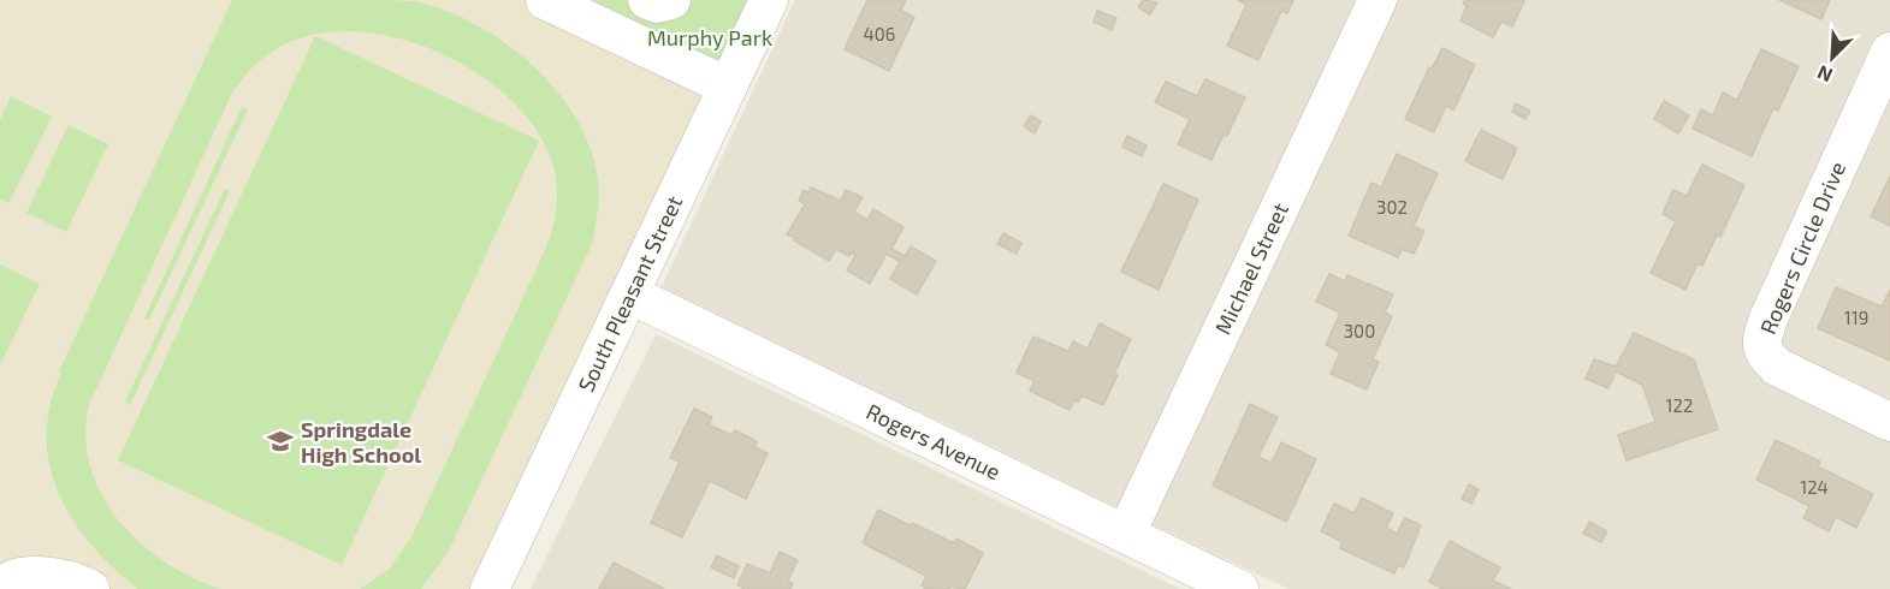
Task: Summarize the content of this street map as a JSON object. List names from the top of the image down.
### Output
{
  "streets": {
    "street": [
      "Rogers Circle Drive",
      "Michael Street",
      "South Pleasant Street",
      "Rogers Avenue"
    ]
  },
  "crossings": [
    ["Michael Street", "Rogers Avenue"],
    ["South Pleasant Street", "Rogers Avenue"]
  ],
  "parks": ["Murphy Park"],
  "places": {
    "school or university": ["Springdale High School"]
  },
  "house_numbers": [
    "406",
    "302",
    "119",
    "300",
    "122",
    "124"
  ],
  "north": "bottom left"
}
